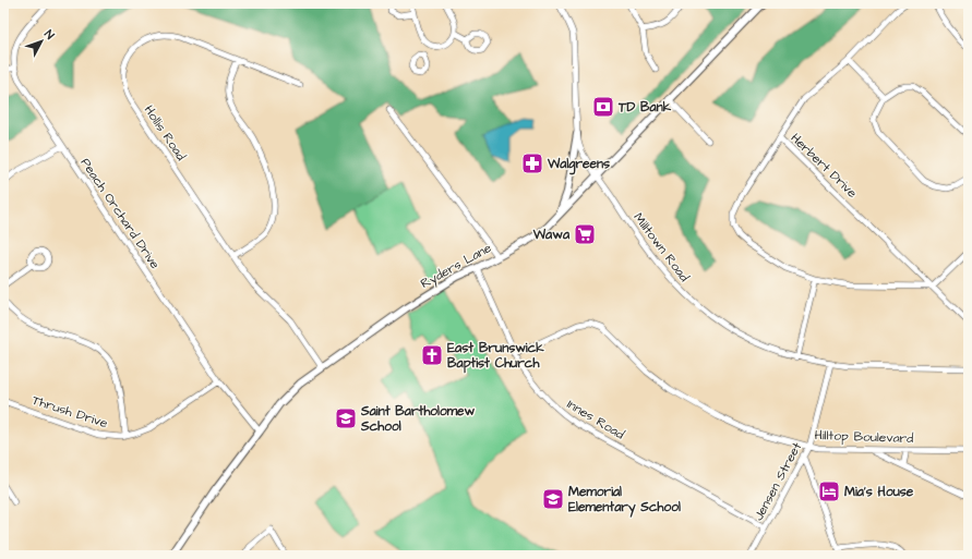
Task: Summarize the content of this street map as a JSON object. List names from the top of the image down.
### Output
{
  "streets": {
    "main road": ["Ryders Lane"],
    "street": [
      "Hollis Road",
      "Herbert Drive",
      "Peach Orchard Drive",
      "Milltown Road",
      "Thrush Drive",
      "Innes Road",
      "Hilltop Boulevard",
      "Jensen Street"
    ]
  },
  "crossings": [
    ["Hollis Road", "Ryders Lane"],
    ["Peach Orchard Drive", "Ryders Lane"],
    ["Peach Orchard Drive", "Thrush Drive"],
    ["Milltown Road", "Ryders Lane"],
    ["Milltown Road", "Jensen Street"],
    ["Ryders Lane", "Innes Road"],
    ["Innes Road", "Hilltop Boulevard"],
    ["Innes Road", "Jensen Street"],
    ["Hilltop Boulevard", "Jensen Street"]
  ],
  "places": {
    "bank": ["TD Bank"],
    "pharmacy": ["Walgreens"],
    "supermarket": ["Wawa"],
    "church": ["East Brunswick Baptist Church"],
    "school or university": ["Saint Bartholomew School", "Memorial Elementary School"],
    "hotel": ["Mia’s House"]
  },
  "north": "top right"
}
